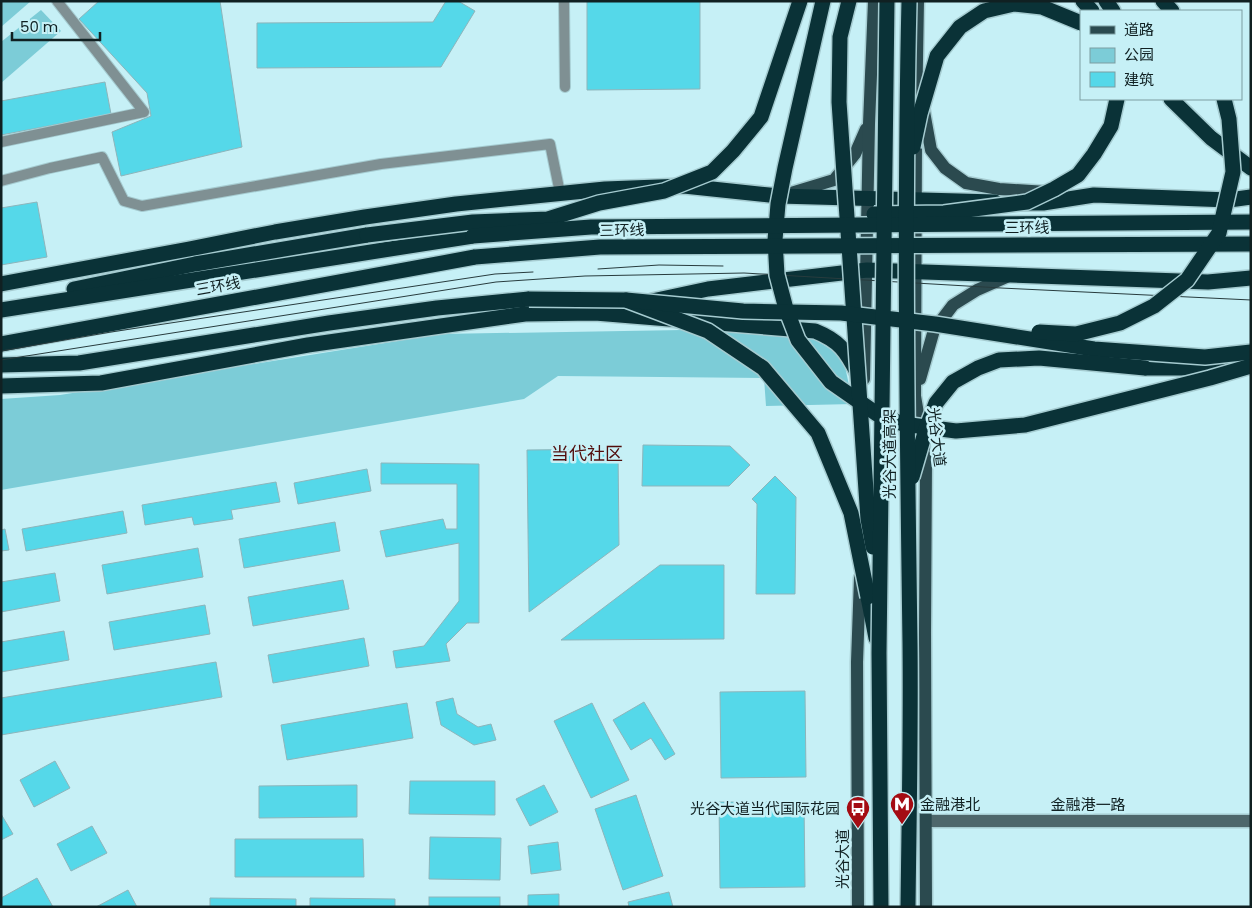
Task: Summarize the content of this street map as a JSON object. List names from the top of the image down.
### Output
{
  "streets": {
    "highway": ["三环线", "光谷大道高架"],
    "main road": ["光谷大道"],
    "street": ["金融港一路"]
  },
  "crossings": [
    ["光谷大道", "金融港一路"]
  ],
  "districts": ["当代社区"],
  "places": {
    "metro station": ["金融港北"],
    "bus stop": ["光谷大道当代国际花园"]
  },
  "legend": ["道路", "公园", "建筑"],
  "scale_bar": "50 m"
}
